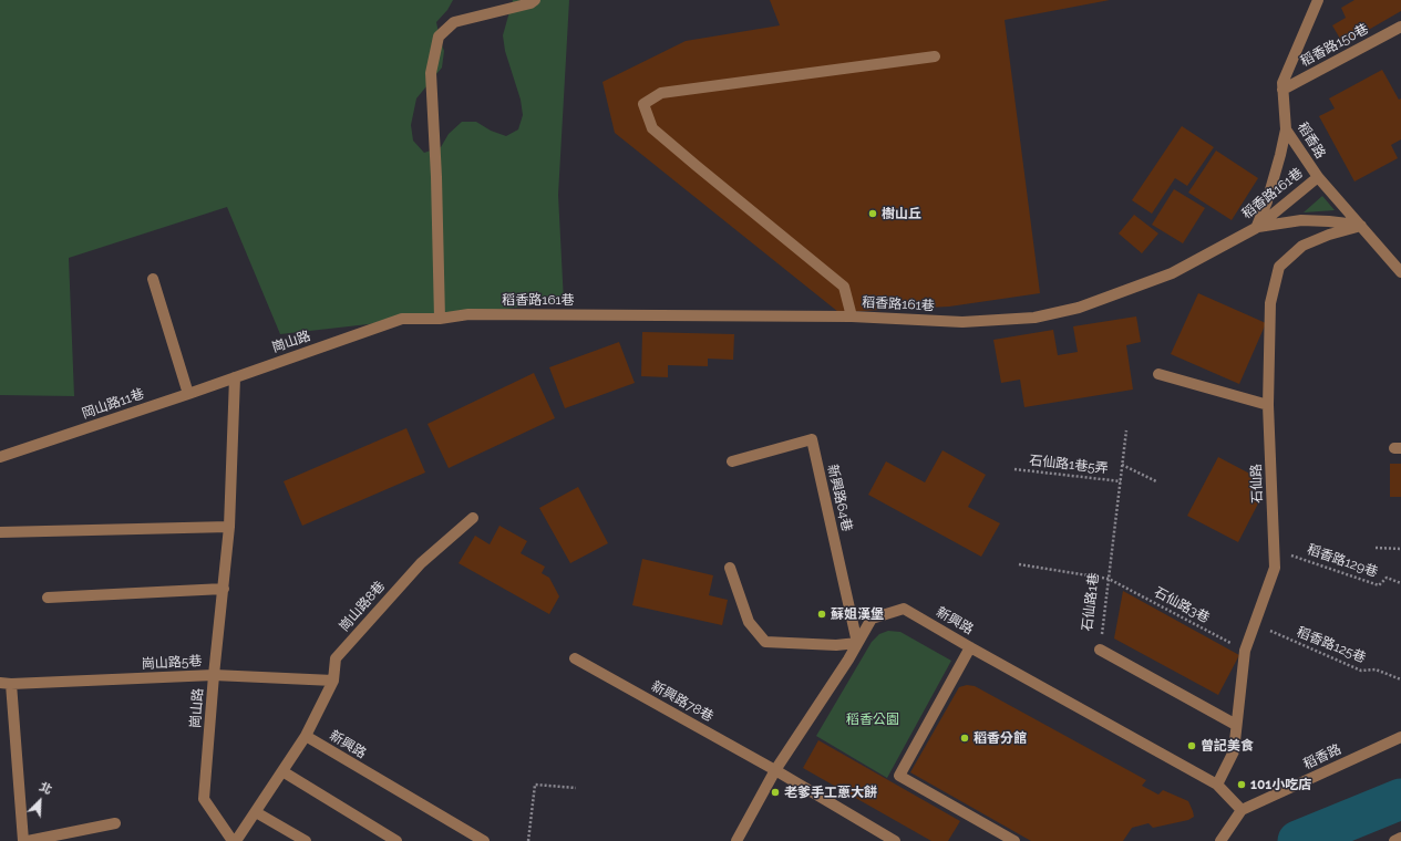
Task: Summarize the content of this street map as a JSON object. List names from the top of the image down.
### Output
{
  "streets": {
    "street": [
      "稻香路150巷",
      "稻香路",
      "稻香路161巷",
      "崗山路",
      "岡山路11巷",
      "石仙路",
      "新興路64巷",
      "石仙路1巷",
      "崗山路8巷",
      "新興路",
      "崗山路5巷",
      "新興路78巷"
    ],
    "path": [
      "石仙路1巷5弄",
      "稻香路129巷",
      "石仙路3巷",
      "稻香路125巷"
    ]
  },
  "crossings": [
    ["稻香路150巷", "稻香路"],
    ["稻香路", "稻香路161巷"],
    ["稻香路", "石仙路"],
    ["稻香路", "新興路"],
    ["稻香路161巷", "崗山路"],
    ["崗山路", "岡山路11巷"],
    ["崗山路", "崗山路5巷"],
    ["石仙路1巷5弄", "石仙路1巷"],
    ["石仙路", "稻香路129巷"],
    ["石仙路", "石仙路1巷"],
    ["石仙路", "石仙路3巷"],
    ["石仙路", "新興路"],
    ["石仙路", "稻香路125巷"],
    ["新興路64巷", "新興路"],
    ["石仙路1巷", "石仙路3巷"],
    ["崗山路8巷", "新興路"],
    ["崗山路8巷", "崗山路5巷"],
    ["新興路", "新興路78巷"]
  ],
  "parks": ["稻香公園"],
  "places": [
    "樹山丘",
    "蘇姐漢堡",
    "稻香分館",
    "曾記美食",
    "101小吃店",
    "老爹手工蔥大餅"
  ],
  "north": "top right"
}
